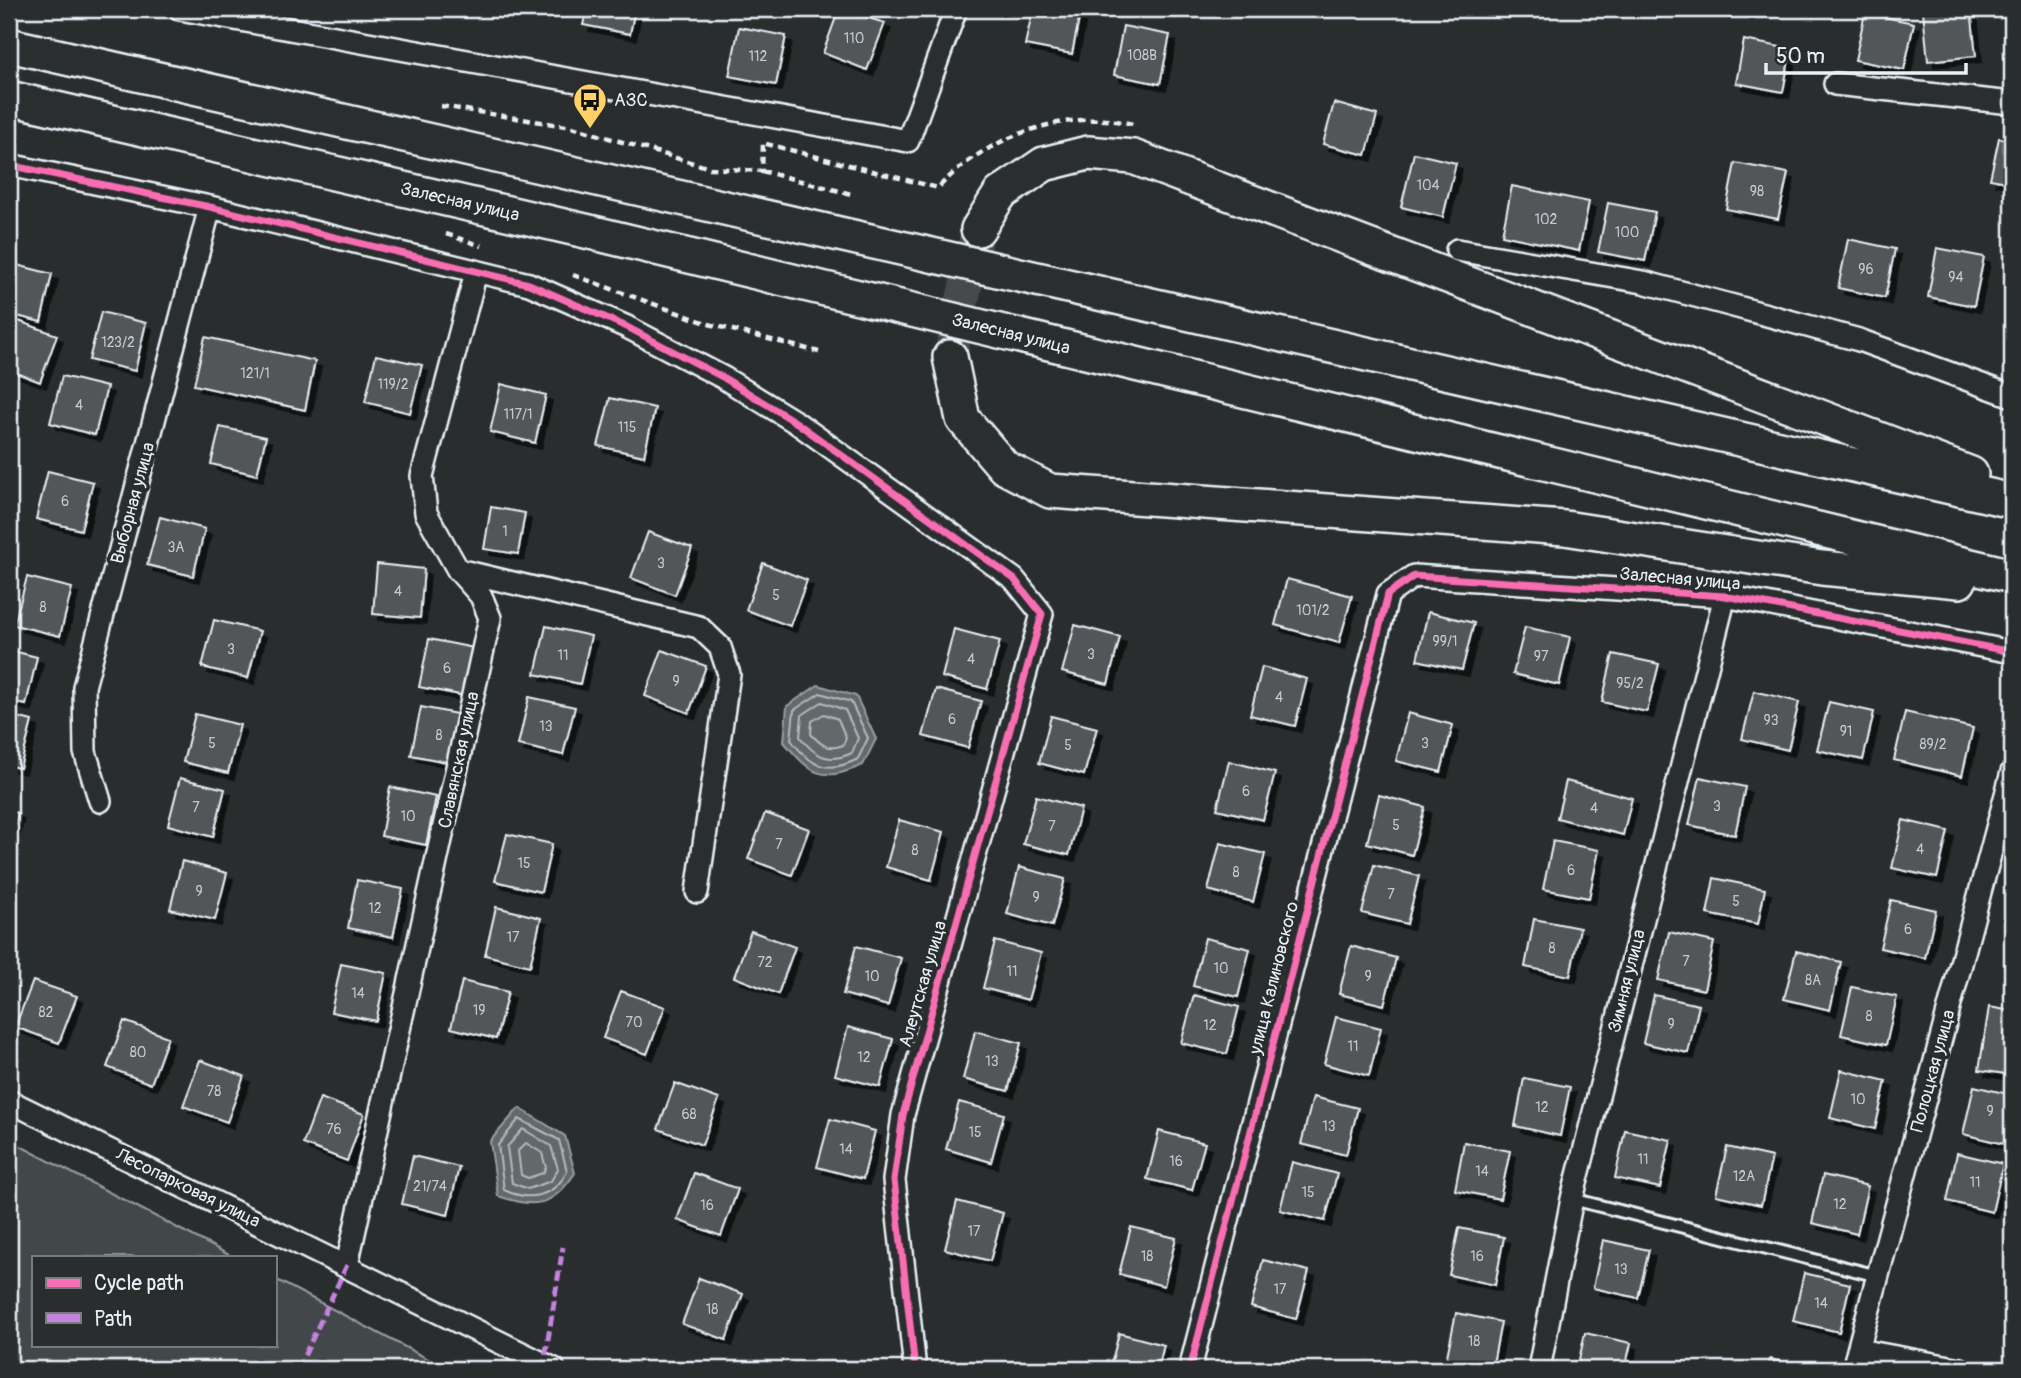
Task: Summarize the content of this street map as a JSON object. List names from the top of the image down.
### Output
{
  "streets": {
    "main road": ["Залесная улица"],
    "street": [
      "Выборная улица",
      "Славянская улица",
      "улица Калиновского",
      "Зимняя улица",
      "Алеутская улица",
      "Полоцкая улица",
      "Лесопарковая улица"
    ]
  },
  "crossings": [
    ["Залесная улица", "улица Калиновского"],
    ["Залесная улица", "Зимняя улица"],
    ["Славянская улица", "Алеутская улица"],
    ["Славянская улица", "Лесопарковая улица"]
  ],
  "places": {
    "bus stop": ["АЗС"]
  },
  "house_numbers": [
    "110",
    "108В",
    "112",
    "104",
    "98",
    "102",
    "100",
    "96",
    "94",
    "123/2",
    "121/1",
    "119/2",
    "4",
    "117/1",
    "115",
    "6",
    "1",
    "3А",
    "3",
    "4",
    "5",
    "8",
    "101/2",
    "99/1",
    "3",
    "3",
    "11",
    "97",
    "4",
    "6",
    "9",
    "95/2",
    "4",
    "6",
    "93",
    "13",
    "91",
    "8",
    "5",
    "3",
    "89/2",
    "5",
    "6",
    "3",
    "7",
    "4",
    "10",
    "5",
    "7",
    "7",
    "4",
    "8",
    "15",
    "6",
    "8",
    "9",
    "7",
    "9",
    "5",
    "12",
    "6",
    "17",
    "8",
    "7",
    "72",
    "10",
    "11",
    "10",
    "9",
    "8А",
    "14",
    "19",
    "82",
    "8",
    "70",
    "9",
    "12",
    "11",
    "80",
    "12",
    "13",
    "78",
    "10",
    "12",
    "9",
    "68",
    "13",
    "76",
    "15",
    "14",
    "11",
    "16",
    "14",
    "12А",
    "11",
    "21/74",
    "15",
    "12",
    "16",
    "17",
    "18",
    "16",
    "13",
    "17",
    "14",
    "18",
    "18"
  ],
  "legend": ["Cycle path", "Path"],
  "scale_bar": "50 m"
}
